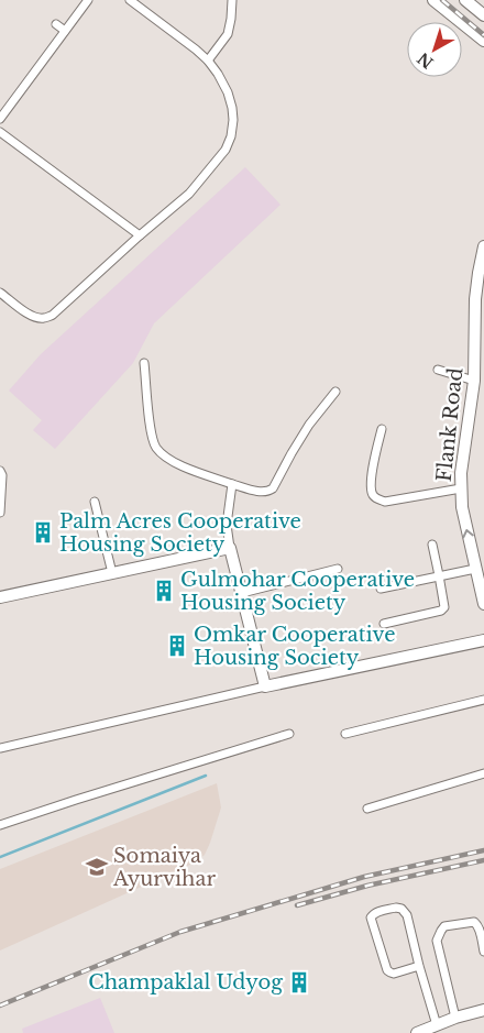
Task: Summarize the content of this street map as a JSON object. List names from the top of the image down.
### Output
{
  "streets": {
    "street": ["Flank Road"]
  },
  "places": {
    "building": [
      "Palm Acres Cooperative Housing Society",
      "Gulmohar Cooperative Housing Society",
      "Omkar Cooperative Housing Society",
      "Champaklal Udyog"
    ],
    "school or university": ["Somaiya Ayurvihar"]
  },
  "north": "bottom left"
}
